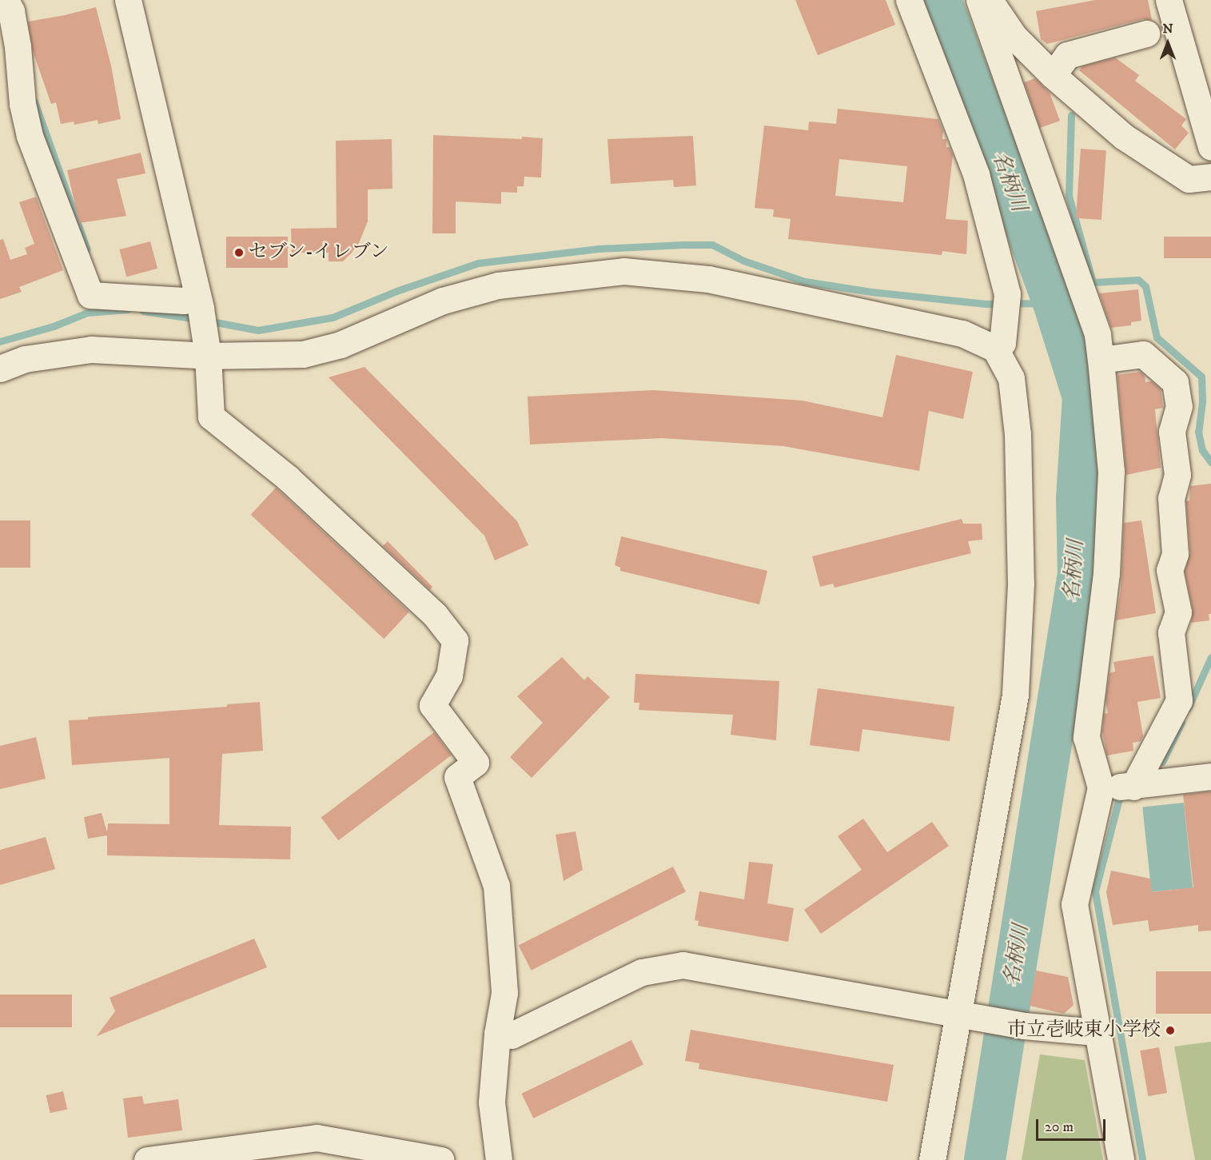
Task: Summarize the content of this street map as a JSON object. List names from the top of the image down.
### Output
{
  "water": ["名柄川"],
  "places": ["セブン-イレブン", "市立壱岐東小学校"],
  "scale_bar": "20 m",
  "north": "top"
}
